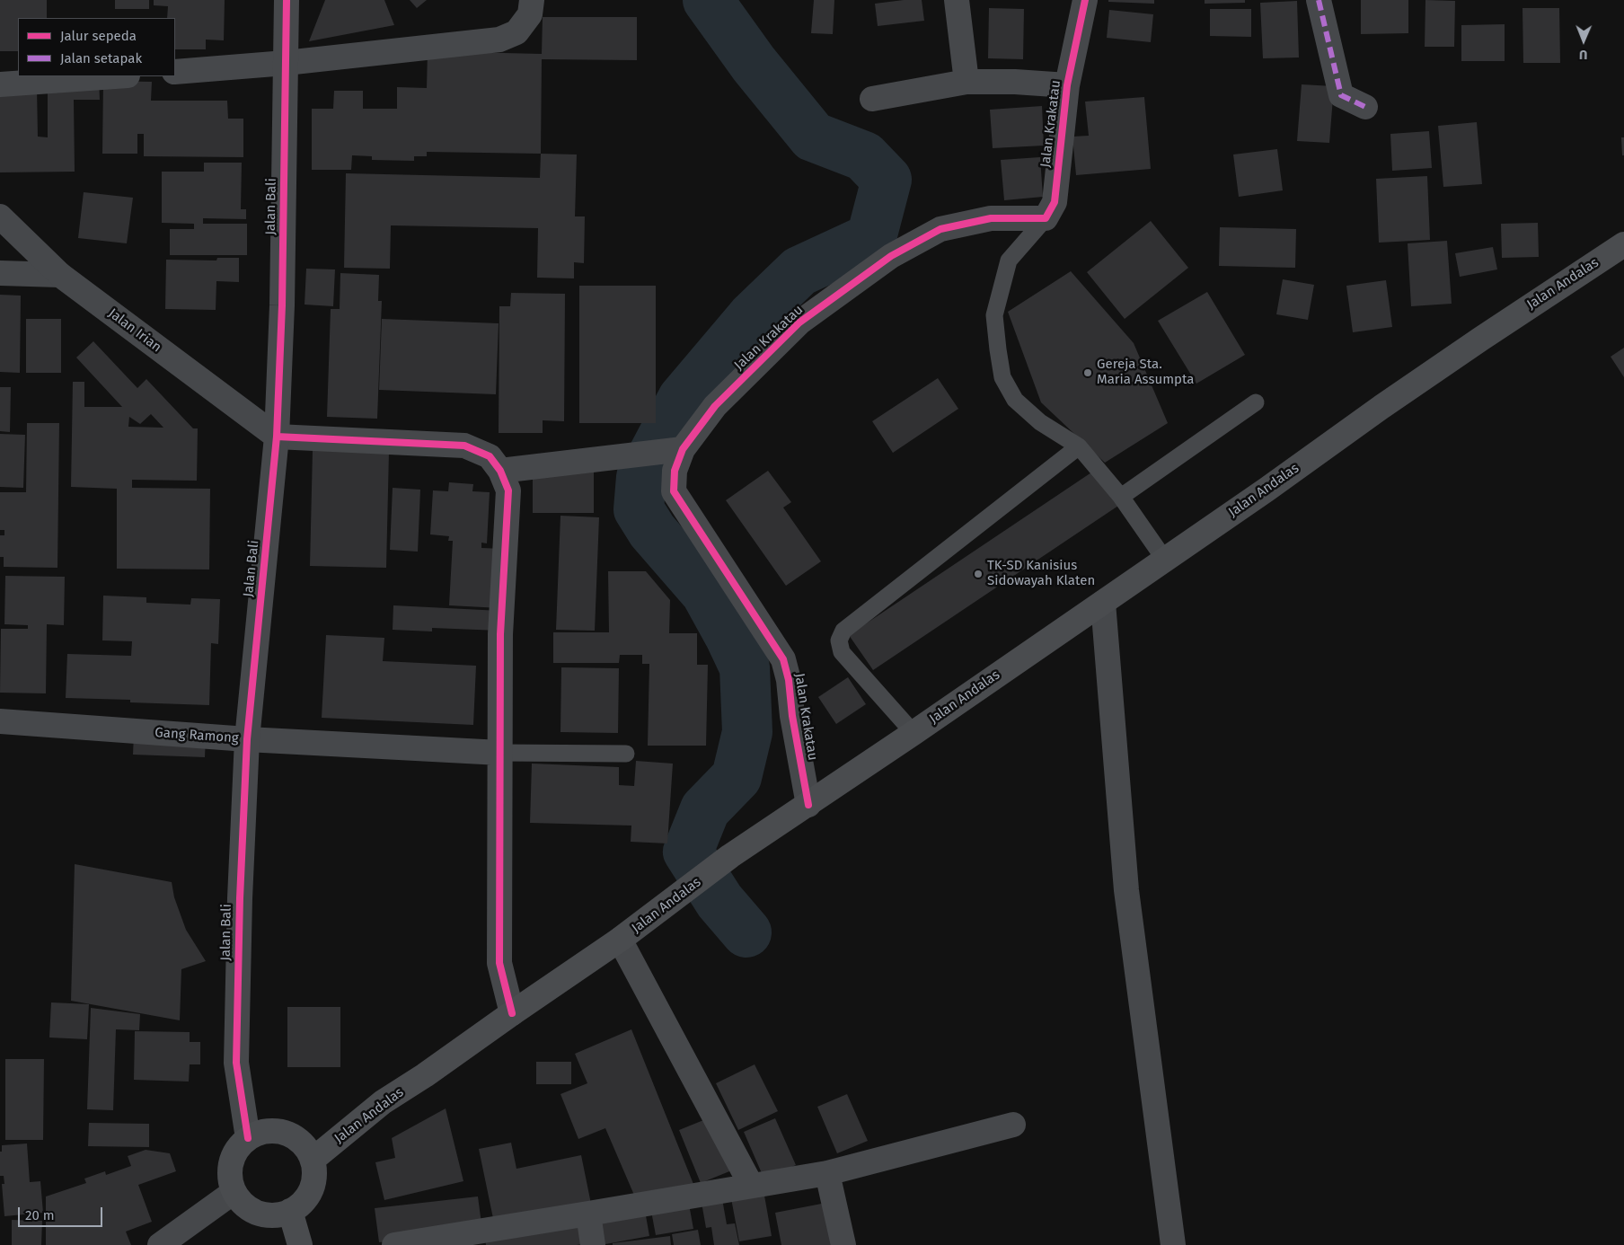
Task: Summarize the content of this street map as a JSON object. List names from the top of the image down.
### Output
{
  "streets": {
    "main road": ["Jalan Andalas"],
    "street": [
      "Jalan Krakatau",
      "Jalan Bali",
      "Jalan Irian",
      "Gang Ramong"
    ]
  },
  "crossings": [
    ["Jalan Krakatau", "Jalan Andalas"],
    ["Jalan Bali", "Jalan Andalas"],
    ["Jalan Bali", "Jalan Irian"],
    ["Jalan Bali", "Gang Ramong"]
  ],
  "places": ["Gereja Sta. Maria Assumpta", "TK-SD Kanisius Sidowayah Klaten"],
  "legend": ["Jalur sepeda", "Jalan setapak"],
  "scale_bar": "20 m",
  "north": "bottom"
}
